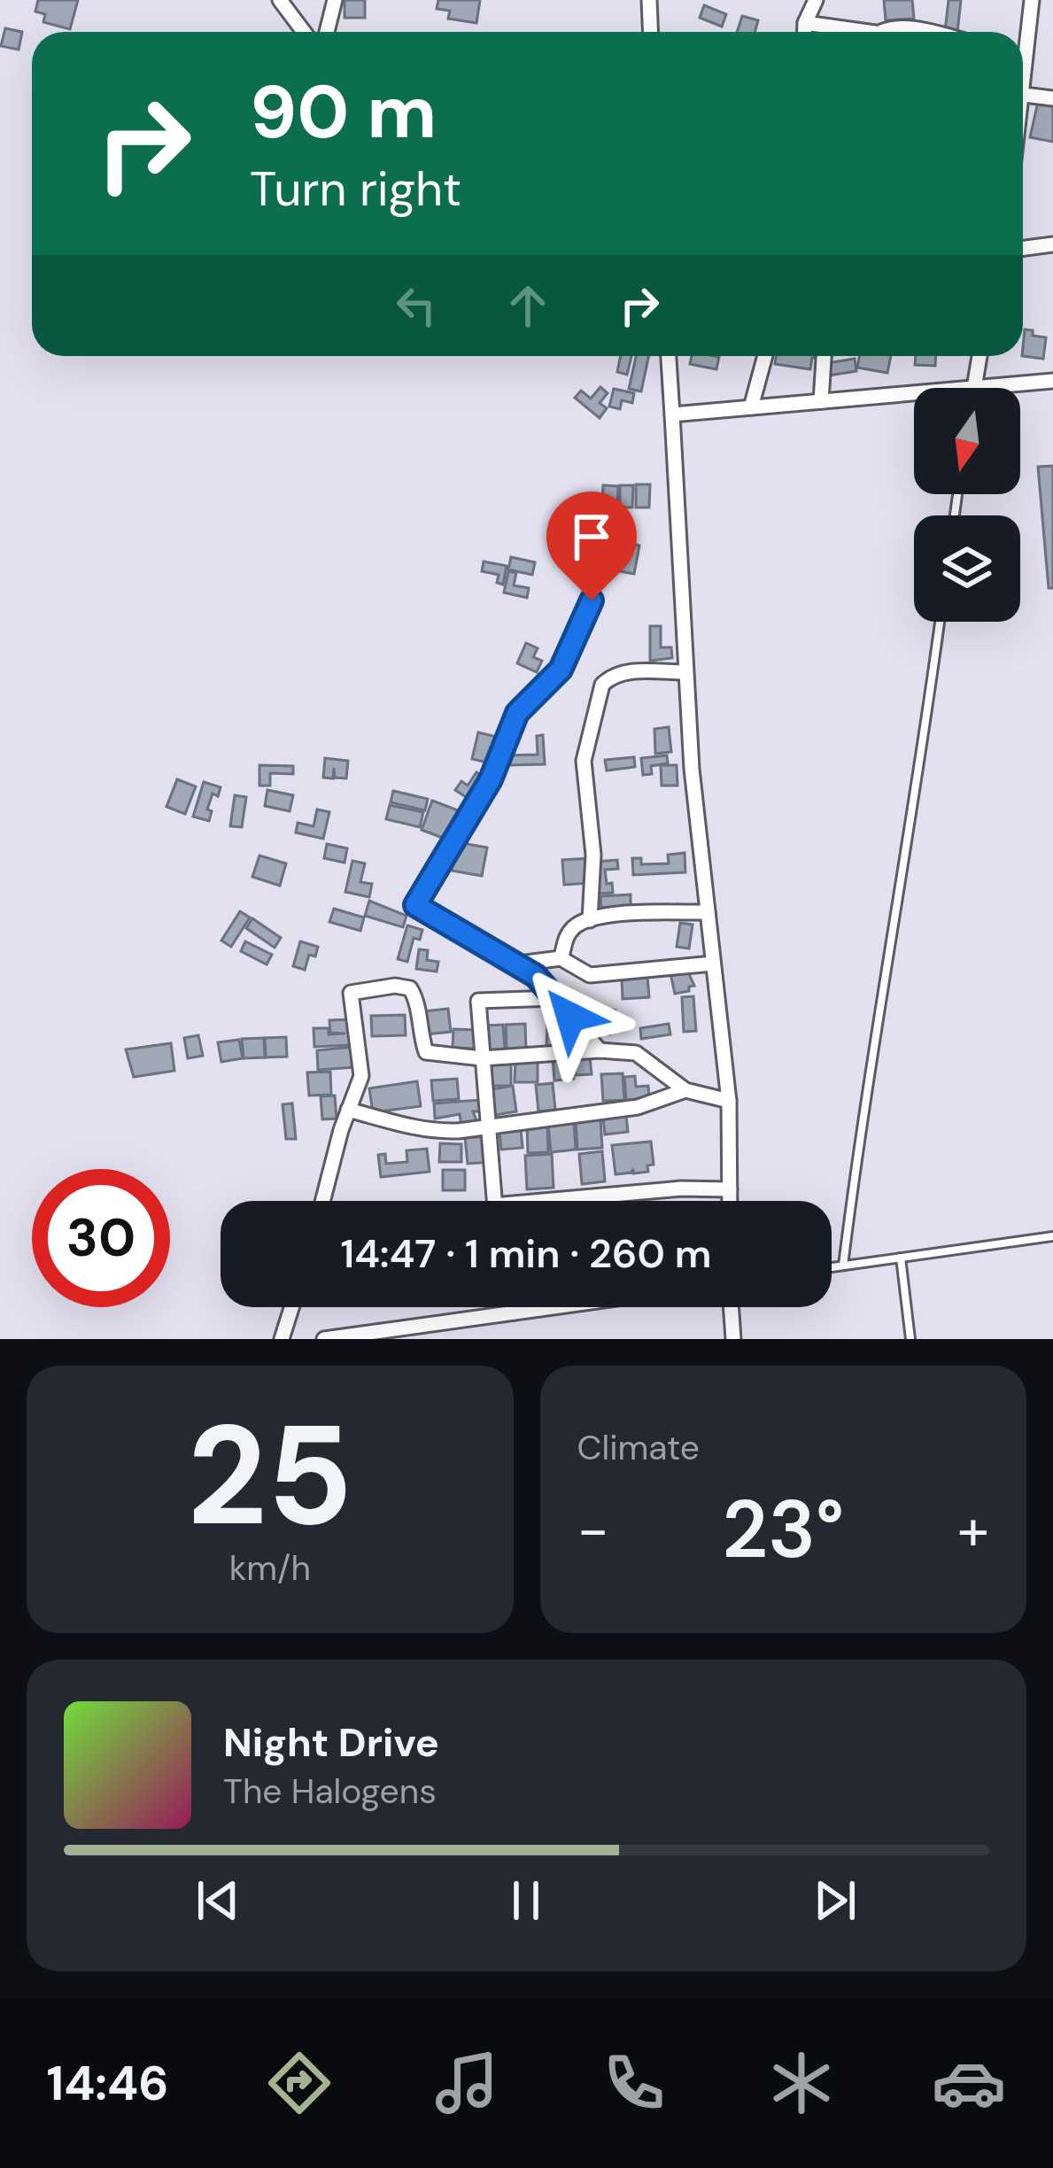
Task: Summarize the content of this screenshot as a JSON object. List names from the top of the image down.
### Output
{
  "north": "bottom",
  "page": {
    "turn": ["90 m", "Turn right"],
    "limit": "30",
    "trip": "14:47 · 1 min · 260 m",
    "tile": [
      ["25", "km/h"],
      "Climate"
    ],
    "heat": ["−", "23°", "+"],
    "song": ["Night Drive", "The Halogens"],
    "tabs": "14:46"
  }
}
